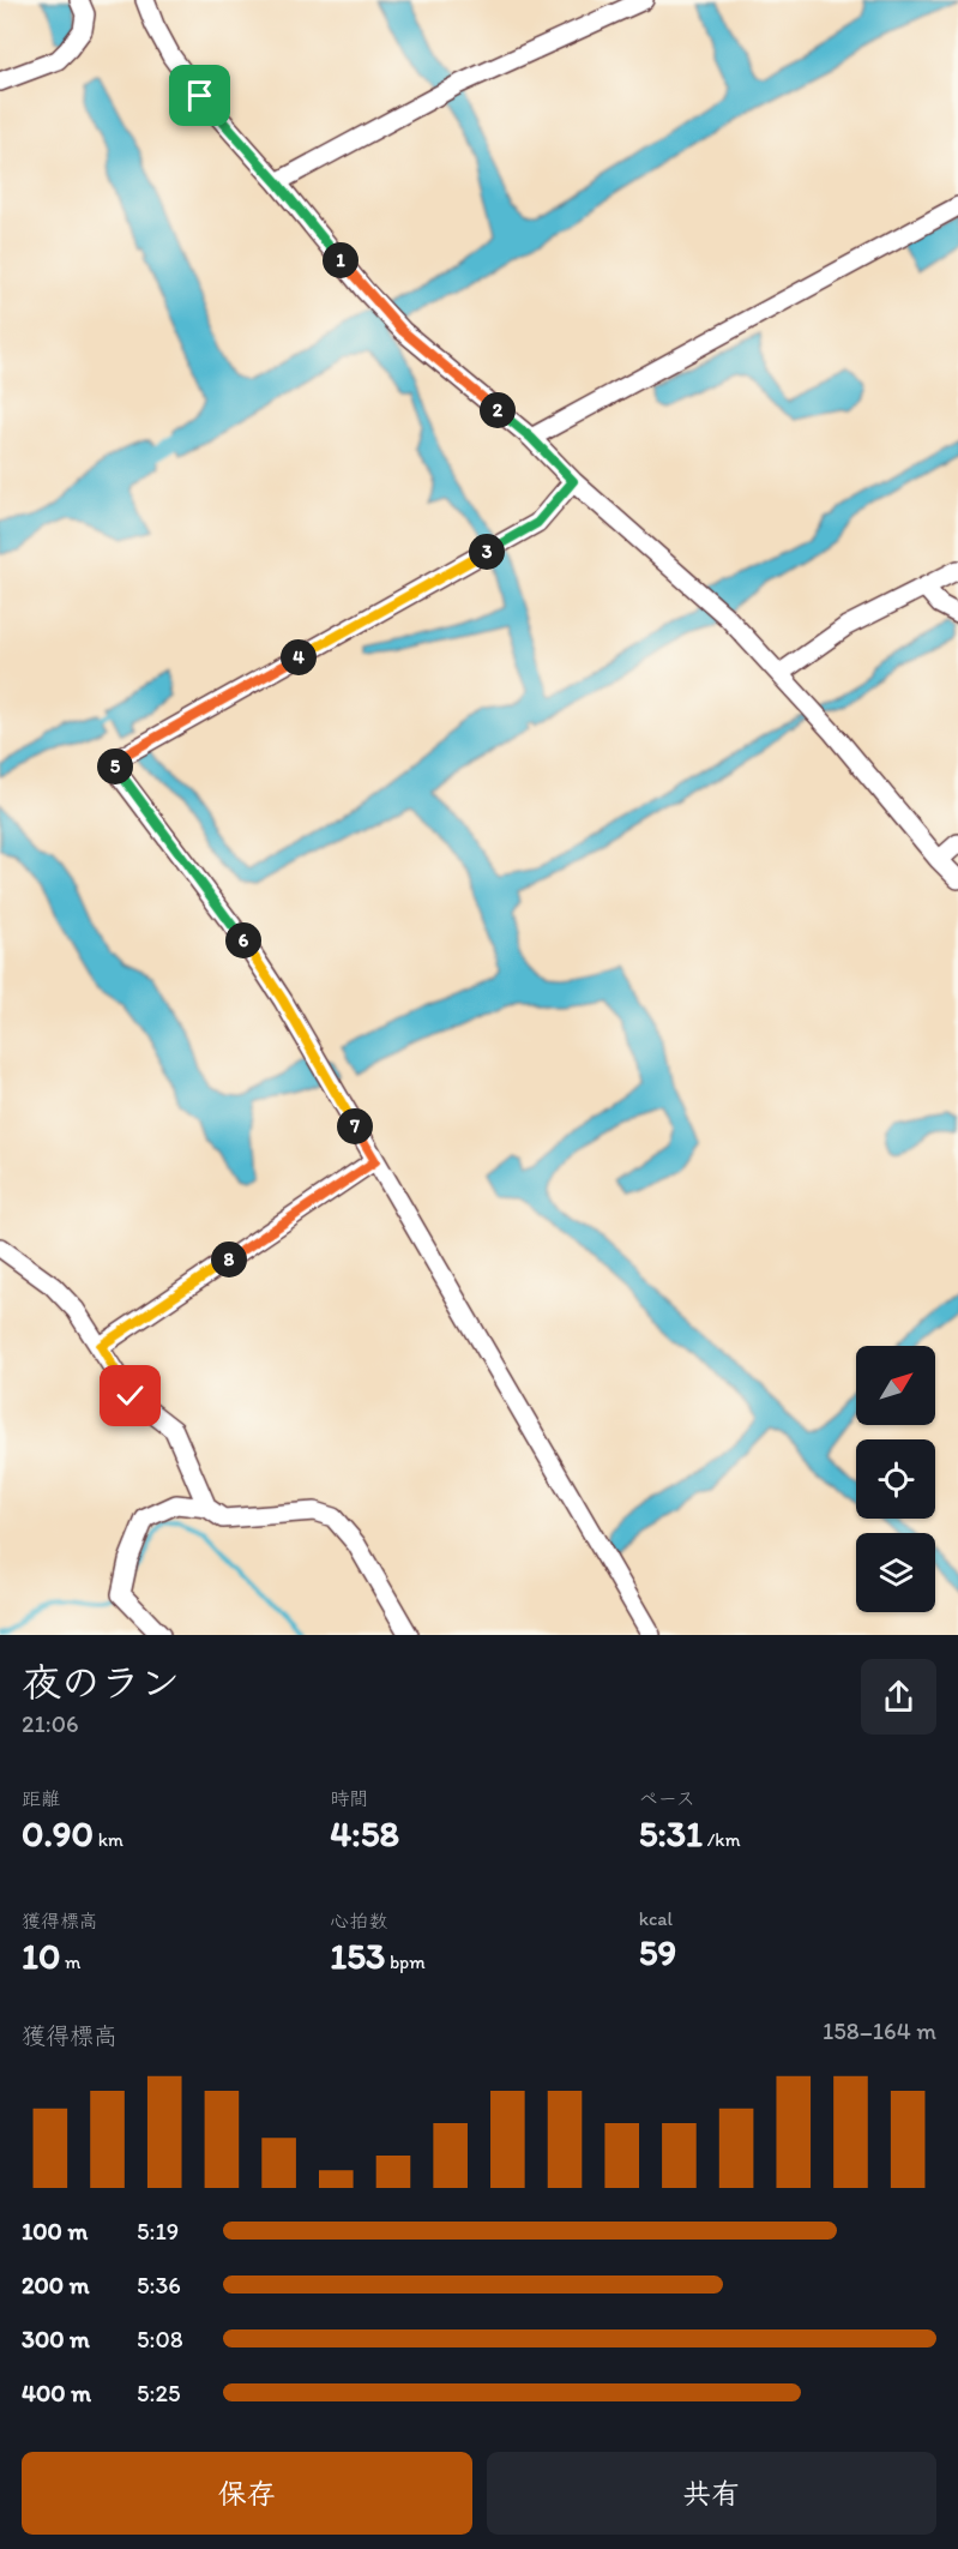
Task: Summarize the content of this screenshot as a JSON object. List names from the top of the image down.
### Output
{
  "north": "top right",
  "page": {
    "pins": [
      "1",
      "2",
      "3",
      "4",
      "5",
      "6",
      "7",
      "8"
    ],
    "heading": ["夜のラン", "21:06"],
    "stats": [
      ["距離", "0.90 km"],
      ["時間", "4:58"],
      ["ペース", "5:31 /km"],
      ["獲得標高", "10 m"],
      ["心拍数", "153 bpm"],
      ["kcal", "59"]
    ],
    "chart": ["獲得標高", "158–164 m"],
    "list": [
      {
        "name": "100 m",
        "note": "5:19"
      },
      {
        "name": "200 m",
        "note": "5:36"
      },
      {
        "name": "300 m",
        "note": "5:08"
      },
      {
        "name": "400 m",
        "note": "5:25"
      }
    ],
    "buttons": ["保存", "共有"]
  }
}
